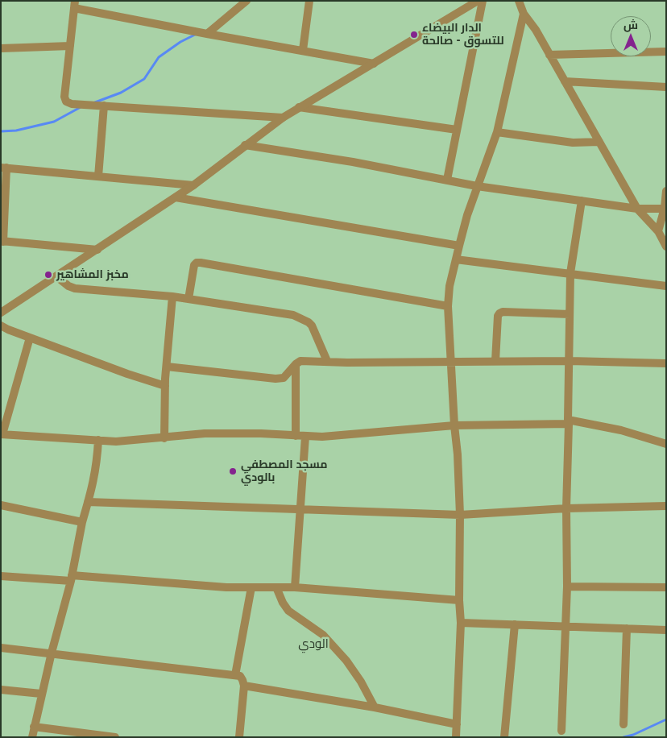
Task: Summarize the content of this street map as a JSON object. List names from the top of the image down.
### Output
{
  "districts": ["الودي"],
  "places": ["الدار البيضاء للتسوق - صالحة", "مخبز المشاهير", "مسجد المصطفي بالودي"],
  "north": "top"
}
